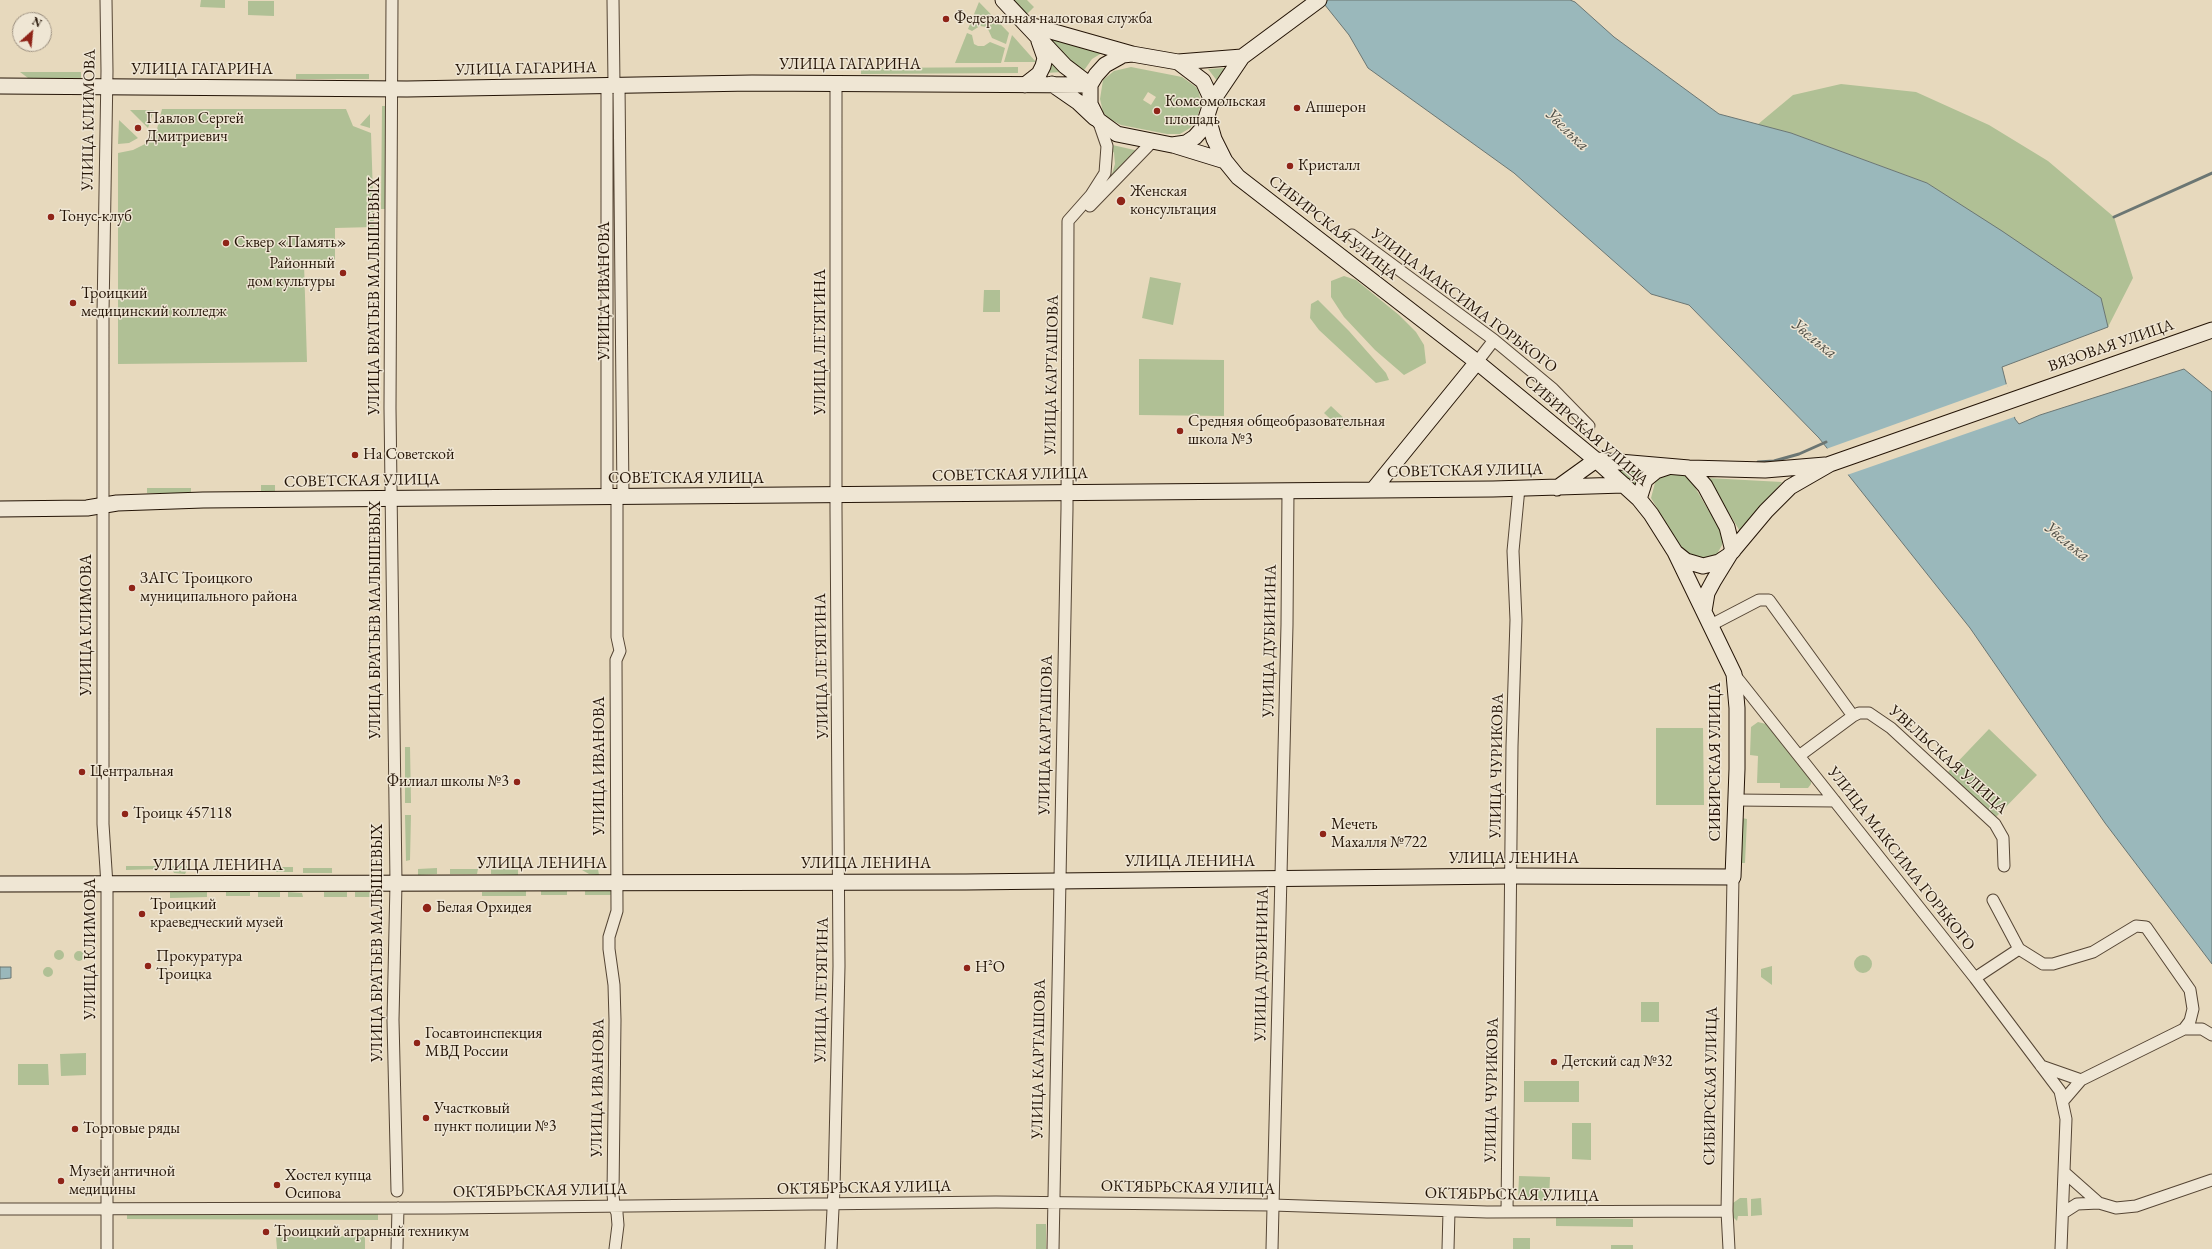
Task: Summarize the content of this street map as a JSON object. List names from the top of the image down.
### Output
{
  "streets": {
    "street": [
      "УЛИЦА ГАГАРИНА",
      "УЛИЦА КЛИМОВА",
      "СИБИРСКАЯ УЛИЦА",
      "УЛИЦА ИВАНОВА",
      "УЛИЦА БРАТЬЕВ МАЛЫШЕВЫХ",
      "УЛИЦА МАКСИМА ГОРЬКОГО",
      "УЛИЦА ЛЕТЯГИНА",
      "ВЯЗОВАЯ УЛИЦА",
      "УЛИЦА КАРТАШОВА",
      "СОВЕТСКАЯ УЛИЦА",
      "УЛИЦА ДУБИНИНА",
      "УВЕЛЬСКАЯ УЛИЦА",
      "УЛИЦА ЧУРИКОВА",
      "УЛИЦА ЛЕНИНА",
      "ОКТЯБРЬСКАЯ УЛИЦА"
    ]
  },
  "crossings": [
    ["УЛИЦА ГАГАРИНА", "УЛИЦА КЛИМОВА"],
    ["УЛИЦА ГАГАРИНА", "СИБИРСКАЯ УЛИЦА"],
    ["УЛИЦА ГАГАРИНА", "УЛИЦА ИВАНОВА"],
    ["УЛИЦА ГАГАРИНА", "УЛИЦА БРАТЬЕВ МАЛЫШЕВЫХ"],
    ["УЛИЦА ГАГАРИНА", "УЛИЦА ЛЕТЯГИНА"],
    ["УЛИЦА КЛИМОВА", "СОВЕТСКАЯ УЛИЦА"],
    ["УЛИЦА КЛИМОВА", "УЛИЦА ЛЕНИНА"],
    ["УЛИЦА КЛИМОВА", "ОКТЯБРЬСКАЯ УЛИЦА"],
    ["СИБИРСКАЯ УЛИЦА", "УЛИЦА МАКСИМА ГОРЬКОГО"],
    ["СИБИРСКАЯ УЛИЦА", "СОВЕТСКАЯ УЛИЦА"],
    ["СИБИРСКАЯ УЛИЦА", "УЛИЦА ЛЕНИНА"],
    ["СИБИРСКАЯ УЛИЦА", "ОКТЯБРЬСКАЯ УЛИЦА"],
    ["УЛИЦА ИВАНОВА", "СОВЕТСКАЯ УЛИЦА"],
    ["УЛИЦА ИВАНОВА", "УЛИЦА ЛЕНИНА"],
    ["УЛИЦА ИВАНОВА", "ОКТЯБРЬСКАЯ УЛИЦА"],
    ["УЛИЦА БРАТЬЕВ МАЛЫШЕВЫХ", "СОВЕТСКАЯ УЛИЦА"],
    ["УЛИЦА БРАТЬЕВ МАЛЫШЕВЫХ", "УЛИЦА ЛЕНИНА"],
    ["УЛИЦА ЛЕТЯГИНА", "СОВЕТСКАЯ УЛИЦА"],
    ["УЛИЦА ЛЕТЯГИНА", "УЛИЦА ЛЕНИНА"],
    ["УЛИЦА ЛЕТЯГИНА", "ОКТЯБРЬСКАЯ УЛИЦА"],
    ["УЛИЦА КАРТАШОВА", "СОВЕТСКАЯ УЛИЦА"],
    ["УЛИЦА КАРТАШОВА", "УЛИЦА ЛЕНИНА"],
    ["УЛИЦА КАРТАШОВА", "ОКТЯБРЬСКАЯ УЛИЦА"],
    ["СОВЕТСКАЯ УЛИЦА", "УЛИЦА ДУБИНИНА"],
    ["СОВЕТСКАЯ УЛИЦА", "УЛИЦА ЧУРИКОВА"],
    ["УЛИЦА ДУБИНИНА", "УЛИЦА ЛЕНИНА"],
    ["УЛИЦА ДУБИНИНА", "ОКТЯБРЬСКАЯ УЛИЦА"],
    ["УЛИЦА ЧУРИКОВА", "УЛИЦА ЛЕНИНА"],
    ["УЛИЦА ЧУРИКОВА", "ОКТЯБРЬСКАЯ УЛИЦА"]
  ],
  "water": ["Увелька"],
  "places": [
    "Федеральная налоговая служба",
    "Апшерон",
    "Комсомольская площадь",
    "Павлов Сергей Дмитриевич",
    "Кристалл",
    "Женская консультация",
    "Тонус-клуб",
    "Сквер «Память»",
    "Районный дом культуры",
    "Троицкий медицинский колледж",
    "Средняя общеобразовательная школа №3",
    "На Советской",
    "ЗАГС Троицкого муниципального района",
    "Центральная",
    "Филиал школы №3",
    "Троицк 457118",
    "Мечеть Махалля №722",
    "Белая Орхидея",
    "Троицкий краеведческий музей",
    "Прокуратура Троицка",
    "H²O",
    "Госавтоинспекция МВД России",
    "Детский сад №32",
    "Участковый пункт полиции №3",
    "Торговые ряды",
    "Музей античной медицины",
    "Хостел купца Осипова",
    "Троицкий аграрный техникум"
  ],
  "north": "top right"
}
